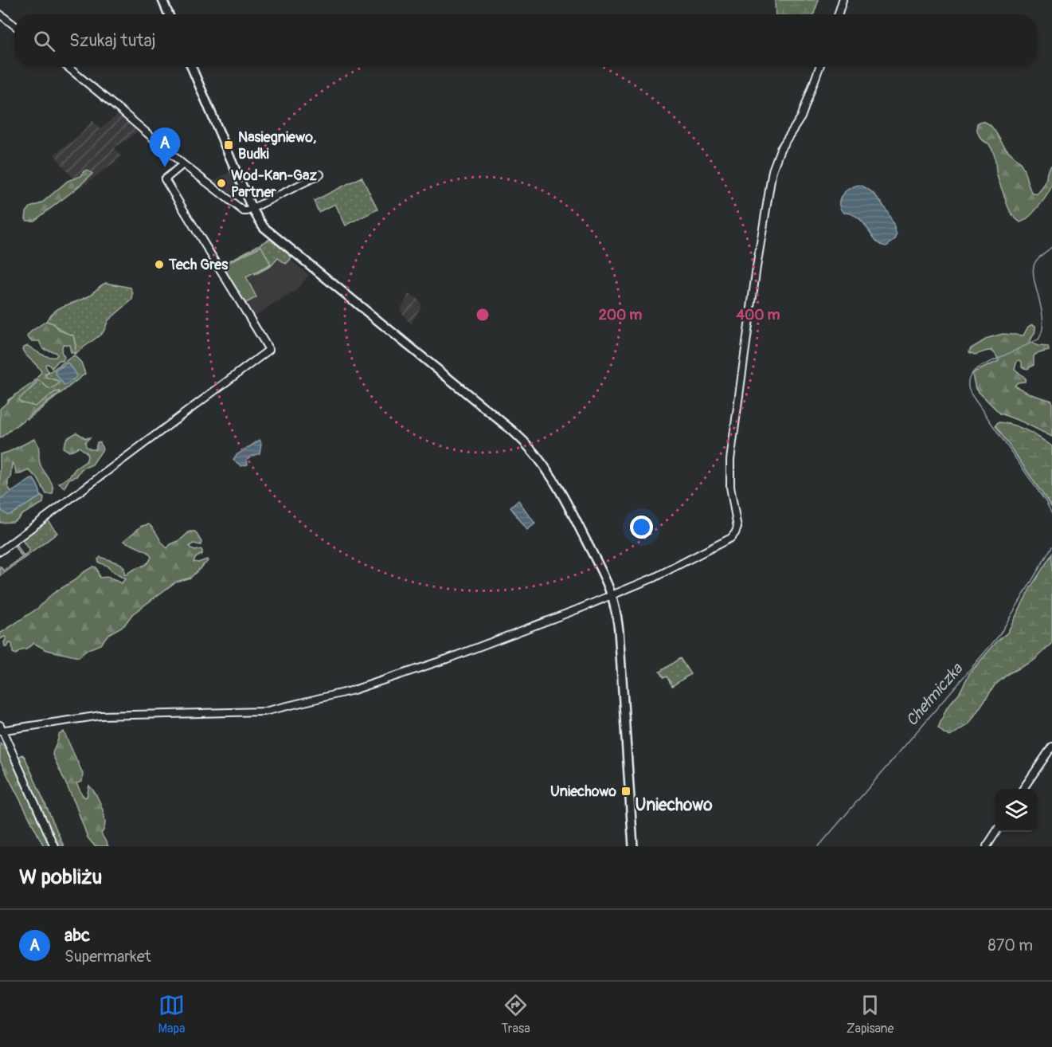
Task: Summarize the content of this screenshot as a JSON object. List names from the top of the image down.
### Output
{
  "districts": ["Uniechowo"],
  "water": ["Chełmiczka"],
  "places": {
    "transit": ["Nasiegniewo, Budki", "Uniechowo"],
    "other": ["Wod-Kan-Gaz Partner", "Tech Gres"]
  },
  "page": {
    "search": "Szukaj tutaj",
    "pins": "A",
    "heading": "W pobliżu",
    "list": [
      {
        "mark": "A",
        "name": "abc",
        "note": "Supermarket",
        "value": "870 m"
      }
    ],
    "nav": ["Mapa", "Trasa", "Zapisane"]
  },
  "rings": ["200 m", "400 m"]
}
